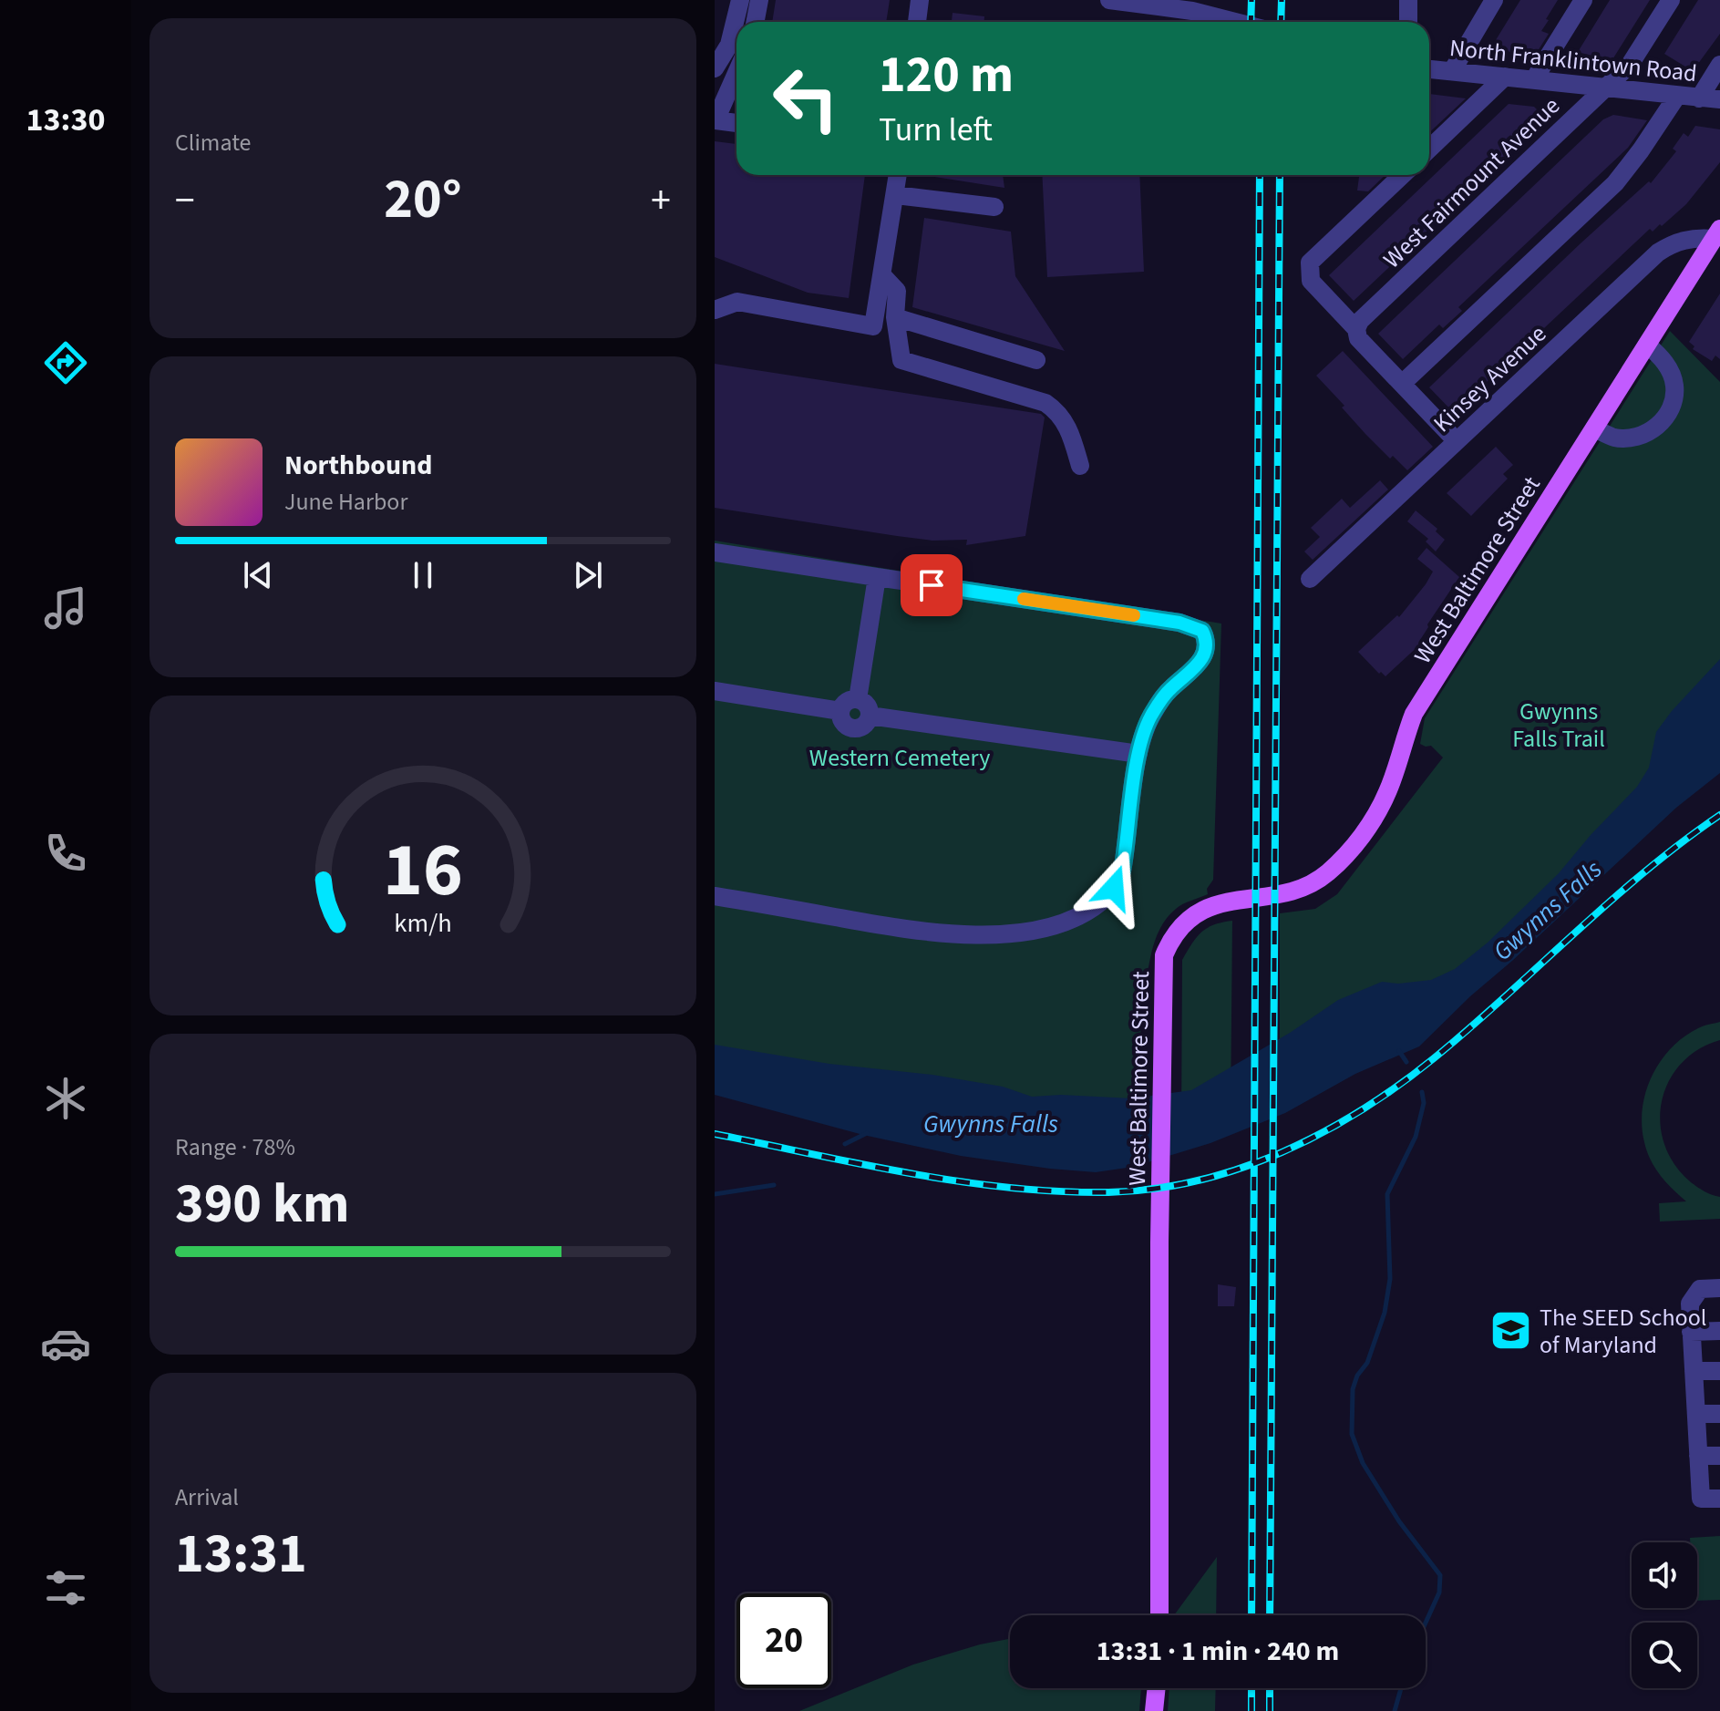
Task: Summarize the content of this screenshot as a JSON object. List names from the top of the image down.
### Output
{
  "streets": {
    "main road": ["West Baltimore Street"],
    "street": ["North Franklintown Road", "West Fairmount Avenue", "Kinsey Avenue"]
  },
  "crossings": [
    ["North Franklintown Road", "West Fairmount Avenue"],
    ["Kinsey Avenue", "West Baltimore Street"]
  ],
  "water": ["Gwynns Falls"],
  "parks": ["Gwynns Falls Trail", "Western Cemetery"],
  "places": {
    "school or university": ["The SEED School of Maryland"]
  },
  "page": {
    "tabs": "13:30",
    "tile": [
      "Climate",
      ["Range · 78%", "390 km"],
      ["Arrival", "13:31"]
    ],
    "turn": ["120 m", "Turn left"],
    "heat": ["−", "20°", "+"],
    "song": ["Northbound", "June Harbor"],
    "limit": "20",
    "trip": "13:31 · 1 min · 240 m",
    "gauge": ["16", "km/h"]
  }
}
